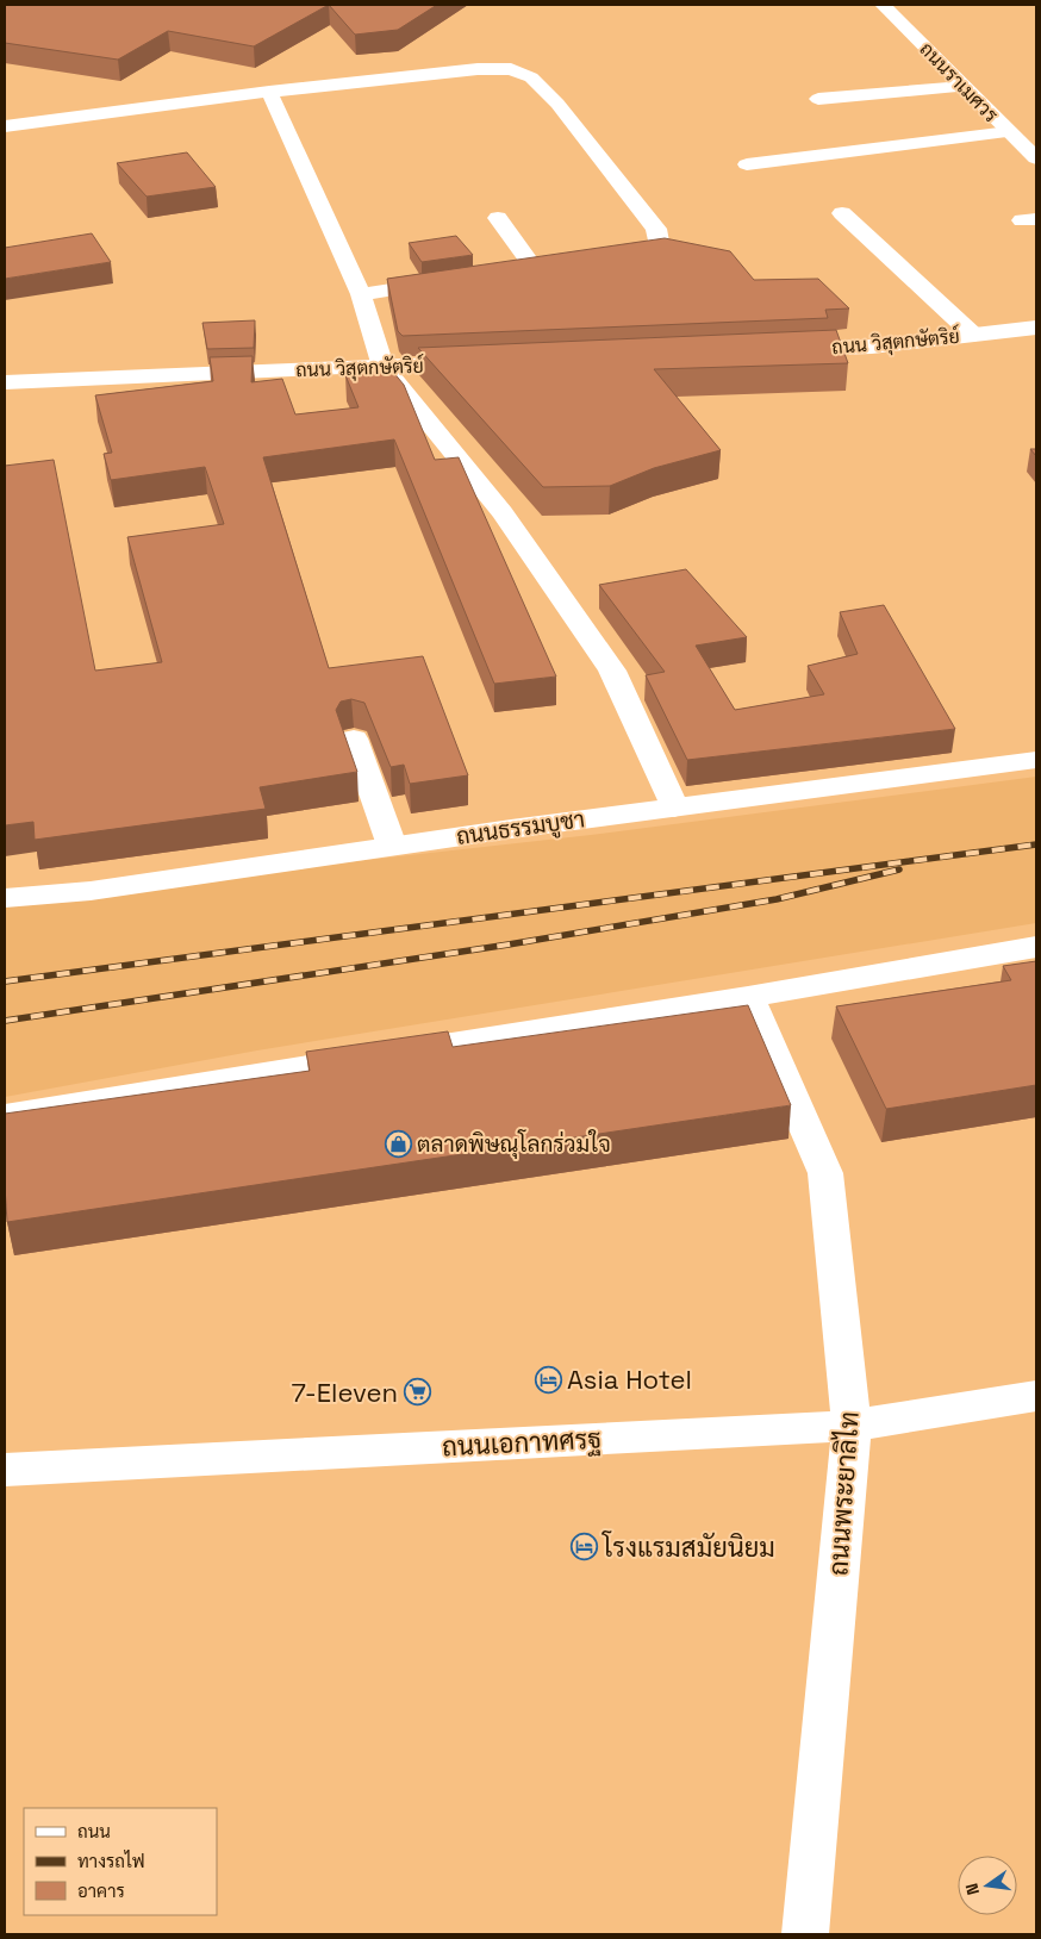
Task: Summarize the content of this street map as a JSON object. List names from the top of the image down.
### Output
{
  "streets": {
    "street": [
      "ถนนราเมศวร",
      "ถนน วิสุตกษัตริย์",
      "ถนนธรรมบูชา",
      "ถนนเอกาทศรฐ",
      "ถนนพระยาลิไท"
    ]
  },
  "crossings": [
    ["ถนนเอกาทศรฐ", "ถนนพระยาลิไท"]
  ],
  "places": {
    "shop": ["ตลาดพิษณุโลกร่วมใจ"],
    "hotel": ["Asia Hotel", "โรงแรมสมัยนิยม"],
    "supermarket": ["7-Eleven"]
  },
  "legend": ["ถนน", "ทางรถไฟ", "อาคาร"],
  "north": "left"
}
